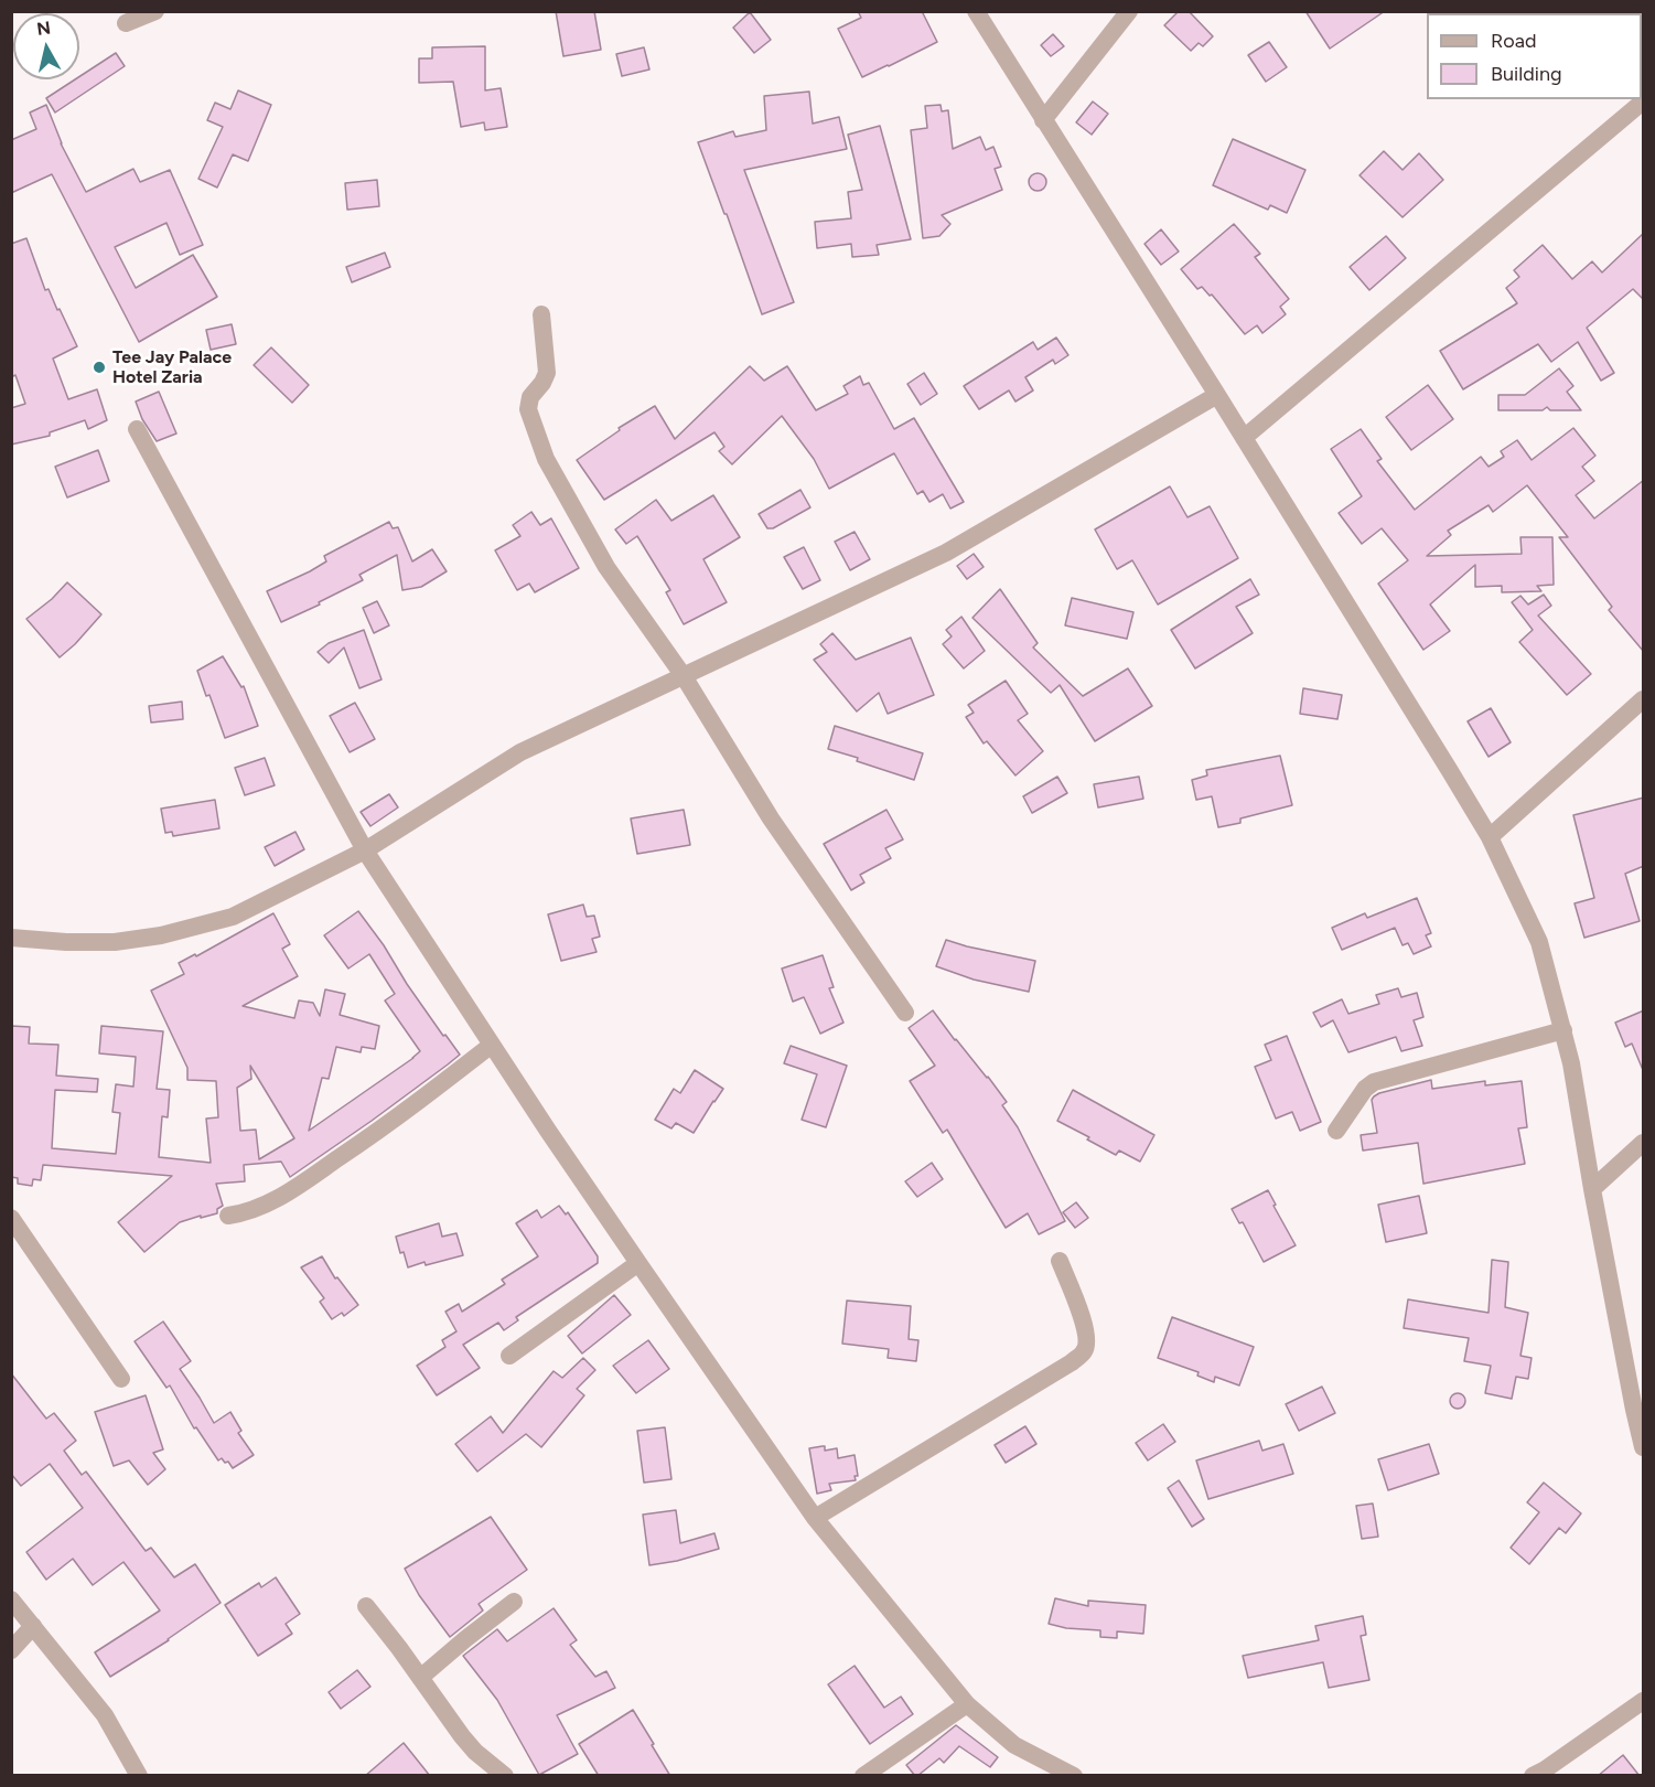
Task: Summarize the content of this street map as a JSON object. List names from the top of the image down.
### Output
{
  "places": ["Tee Jay Palace Hotel Zaria"],
  "legend": ["Road", "Building"],
  "north": "top"
}
